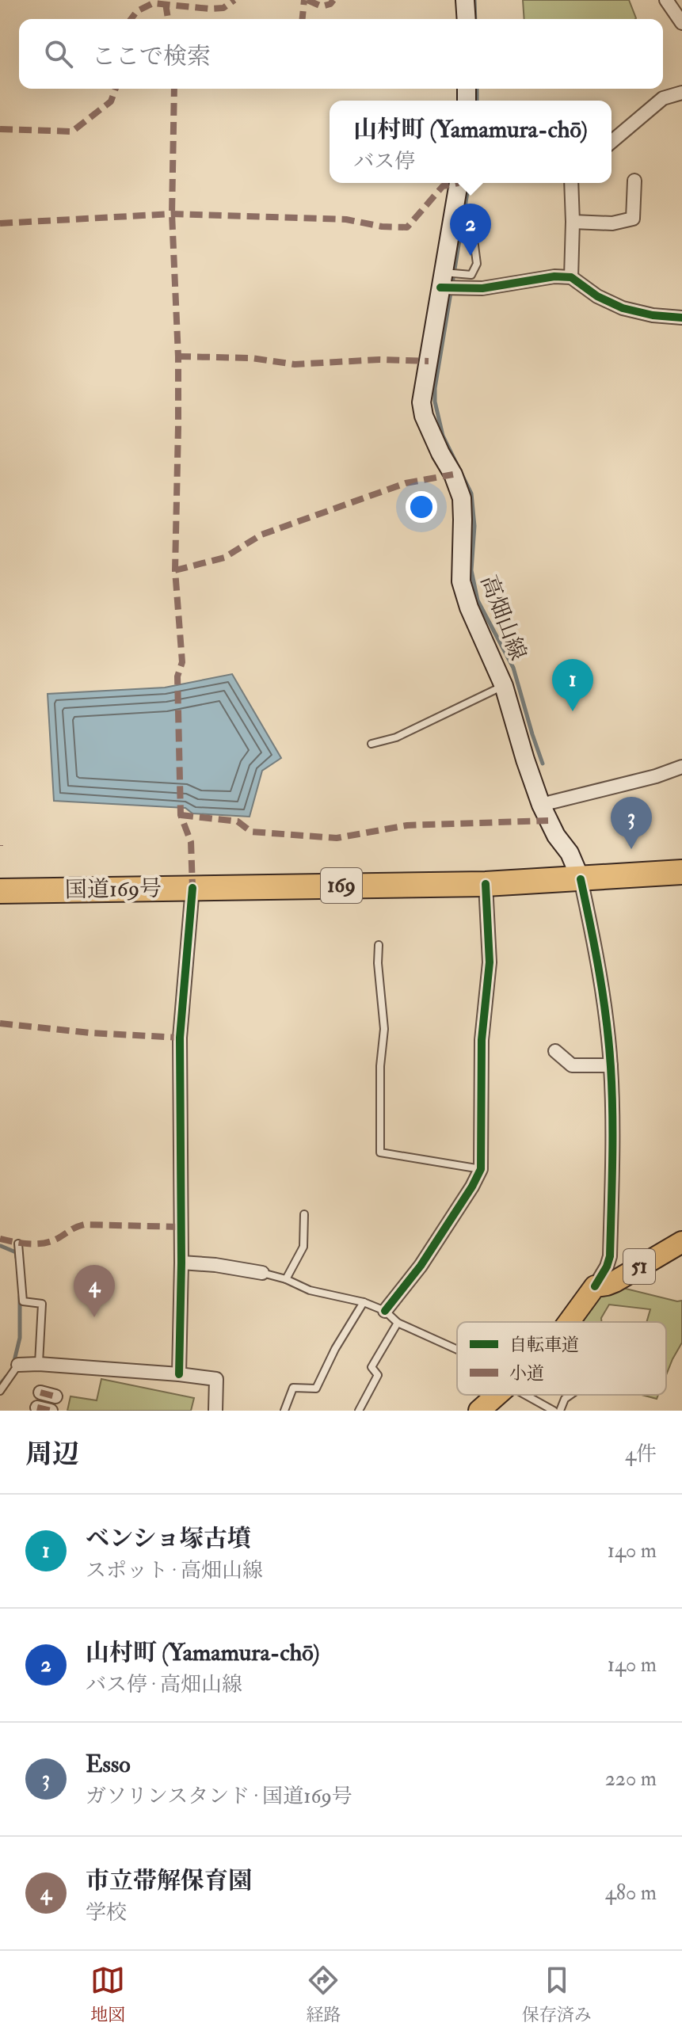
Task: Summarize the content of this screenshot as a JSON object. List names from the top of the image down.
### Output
{
  "streets": {
    "highway": ["169", "国道169号"],
    "main road": ["高畑山線", "51"]
  },
  "crossings": [
    ["高畑山線", "国道169号"]
  ],
  "legend": ["自転車道", "小道"],
  "page": {
    "search": "ここで検索",
    "popup": ["山村町 (Yamamura-chō)", "バス停"],
    "pins": [
      "2",
      "1",
      "3",
      "4"
    ],
    "heading": ["周辺", "4件"],
    "list": [
      {
        "mark": "1",
        "name": "ベンショ塚古墳",
        "note": "スポット · 高畑山線",
        "value": "140 m"
      },
      {
        "mark": "2",
        "name": "山村町 (Yamamura-chō)",
        "note": "バス停 · 高畑山線",
        "value": "140 m"
      },
      {
        "mark": "3",
        "name": "Esso",
        "note": "ガソリンスタンド · 国道169号",
        "value": "220 m"
      },
      {
        "mark": "4",
        "name": "市立帯解保育園",
        "note": "学校",
        "value": "480 m"
      }
    ],
    "nav": ["地図", "経路", "保存済み"]
  }
}
